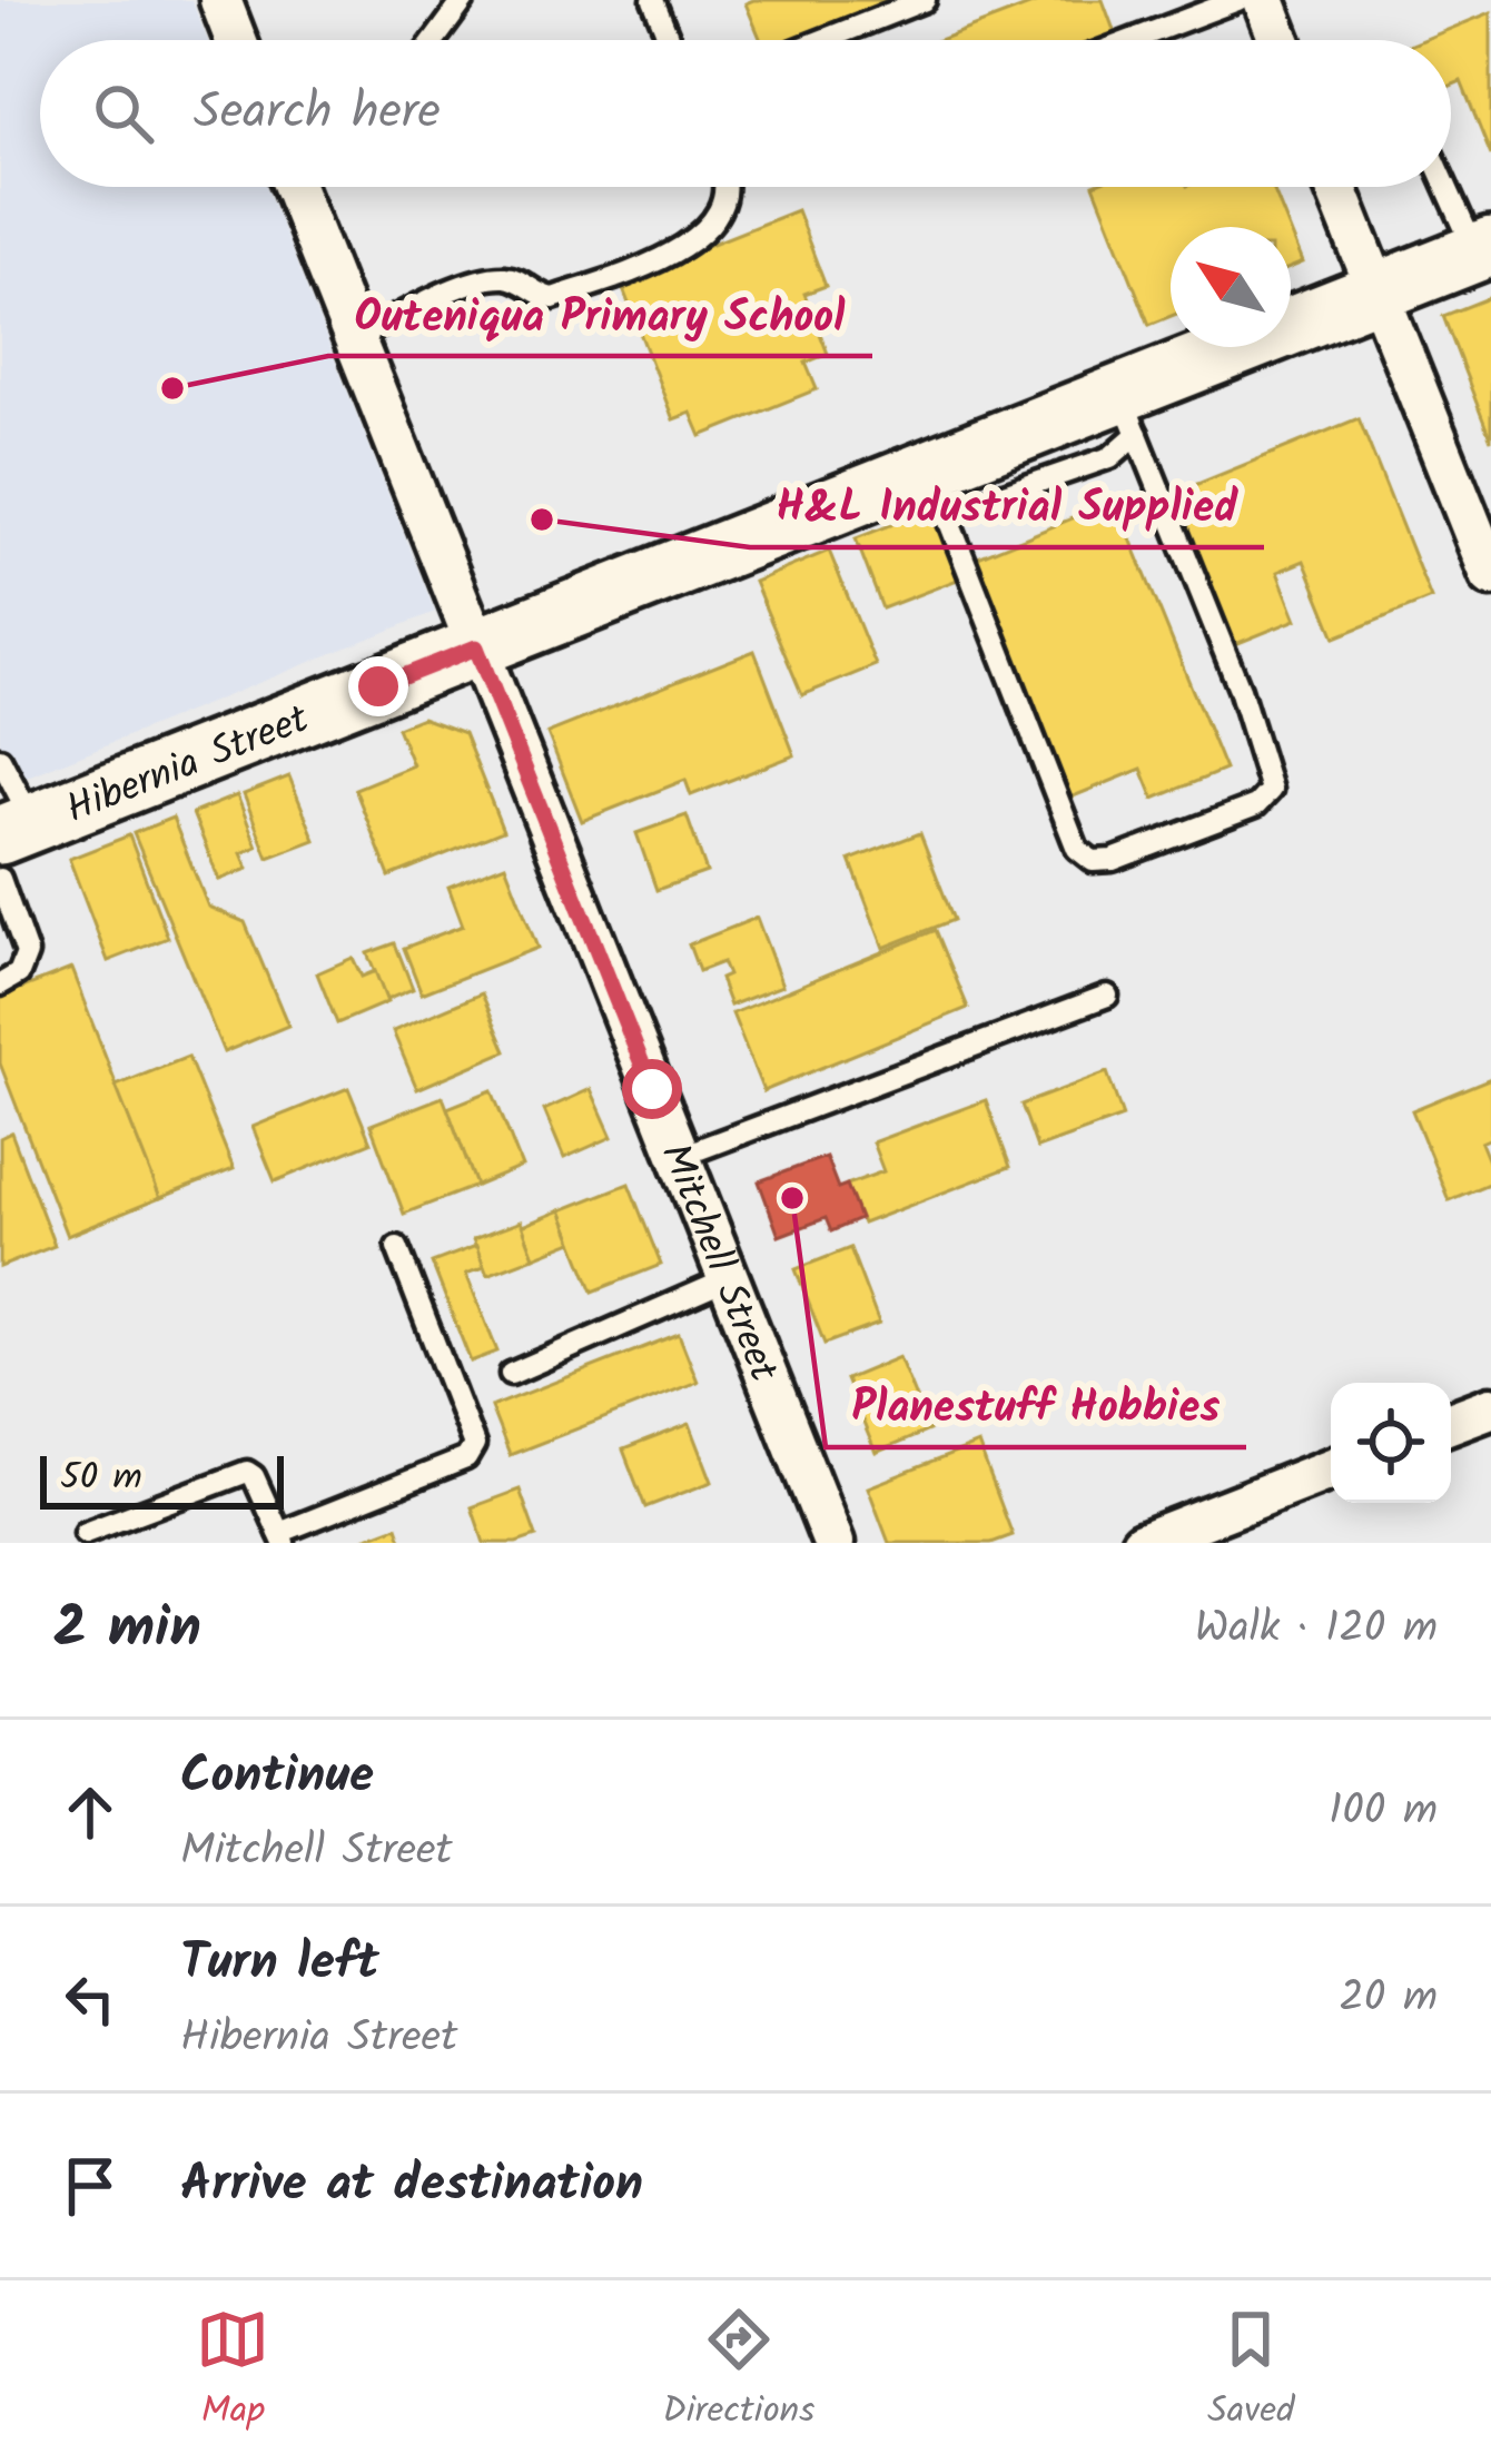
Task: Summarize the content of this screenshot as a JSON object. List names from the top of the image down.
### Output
{
  "streets": {
    "street": ["Hibernia Street", "Mitchell Street"]
  },
  "crossings": [
    ["Hibernia Street", "Mitchell Street"]
  ],
  "places": ["Outeniqua Primary School", "H&L Industrial Supplied", "Planestuff Hobbies"],
  "scale_bar": "50 m",
  "north": "top left",
  "page": {
    "search": "Search here",
    "scale": "50 m",
    "heading": ["2 min", "Walk · 120 m"],
    "list": [
      ["Continue", "Mitchell Street", "100 m"],
      ["Turn left", "Hibernia Street", "20 m"],
      "Arrive at destination"
    ],
    "nav": ["Map", "Directions", "Saved"]
  }
}
